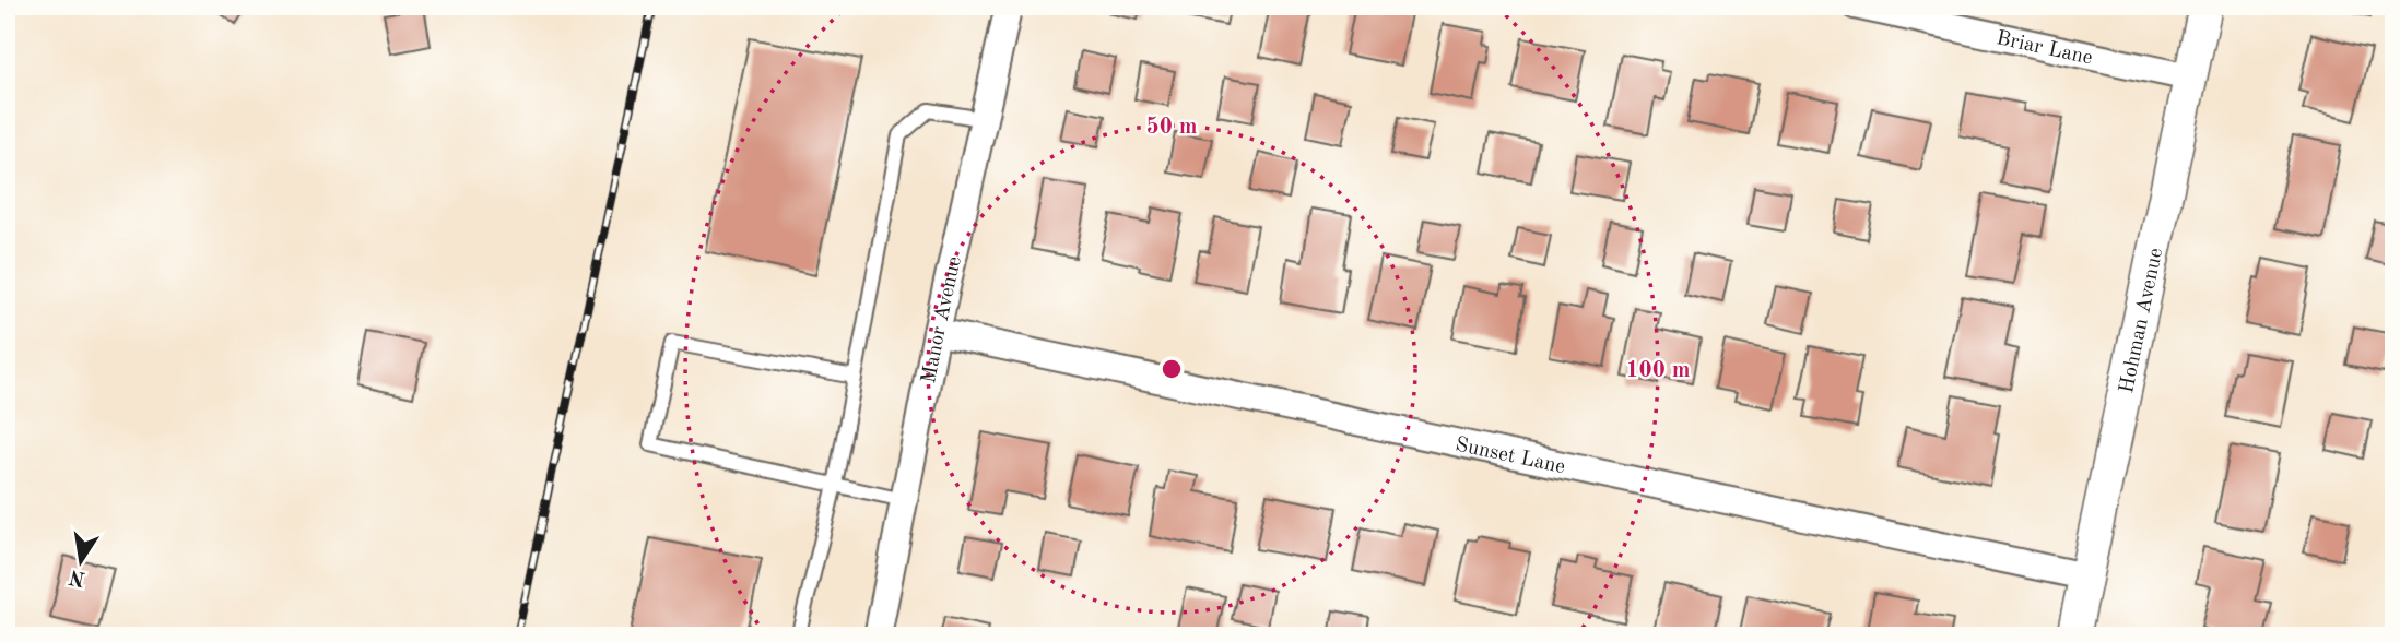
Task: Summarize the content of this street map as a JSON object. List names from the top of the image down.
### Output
{
  "streets": {
    "street": [
      "Briar Lane",
      "Manor Avenue",
      "Hohman Avenue",
      "Sunset Lane"
    ]
  },
  "crossings": [
    ["Briar Lane", "Hohman Avenue"],
    ["Manor Avenue", "Sunset Lane"],
    ["Hohman Avenue", "Sunset Lane"]
  ],
  "north": "bottom",
  "rings": ["50 m", "100 m"]
}
